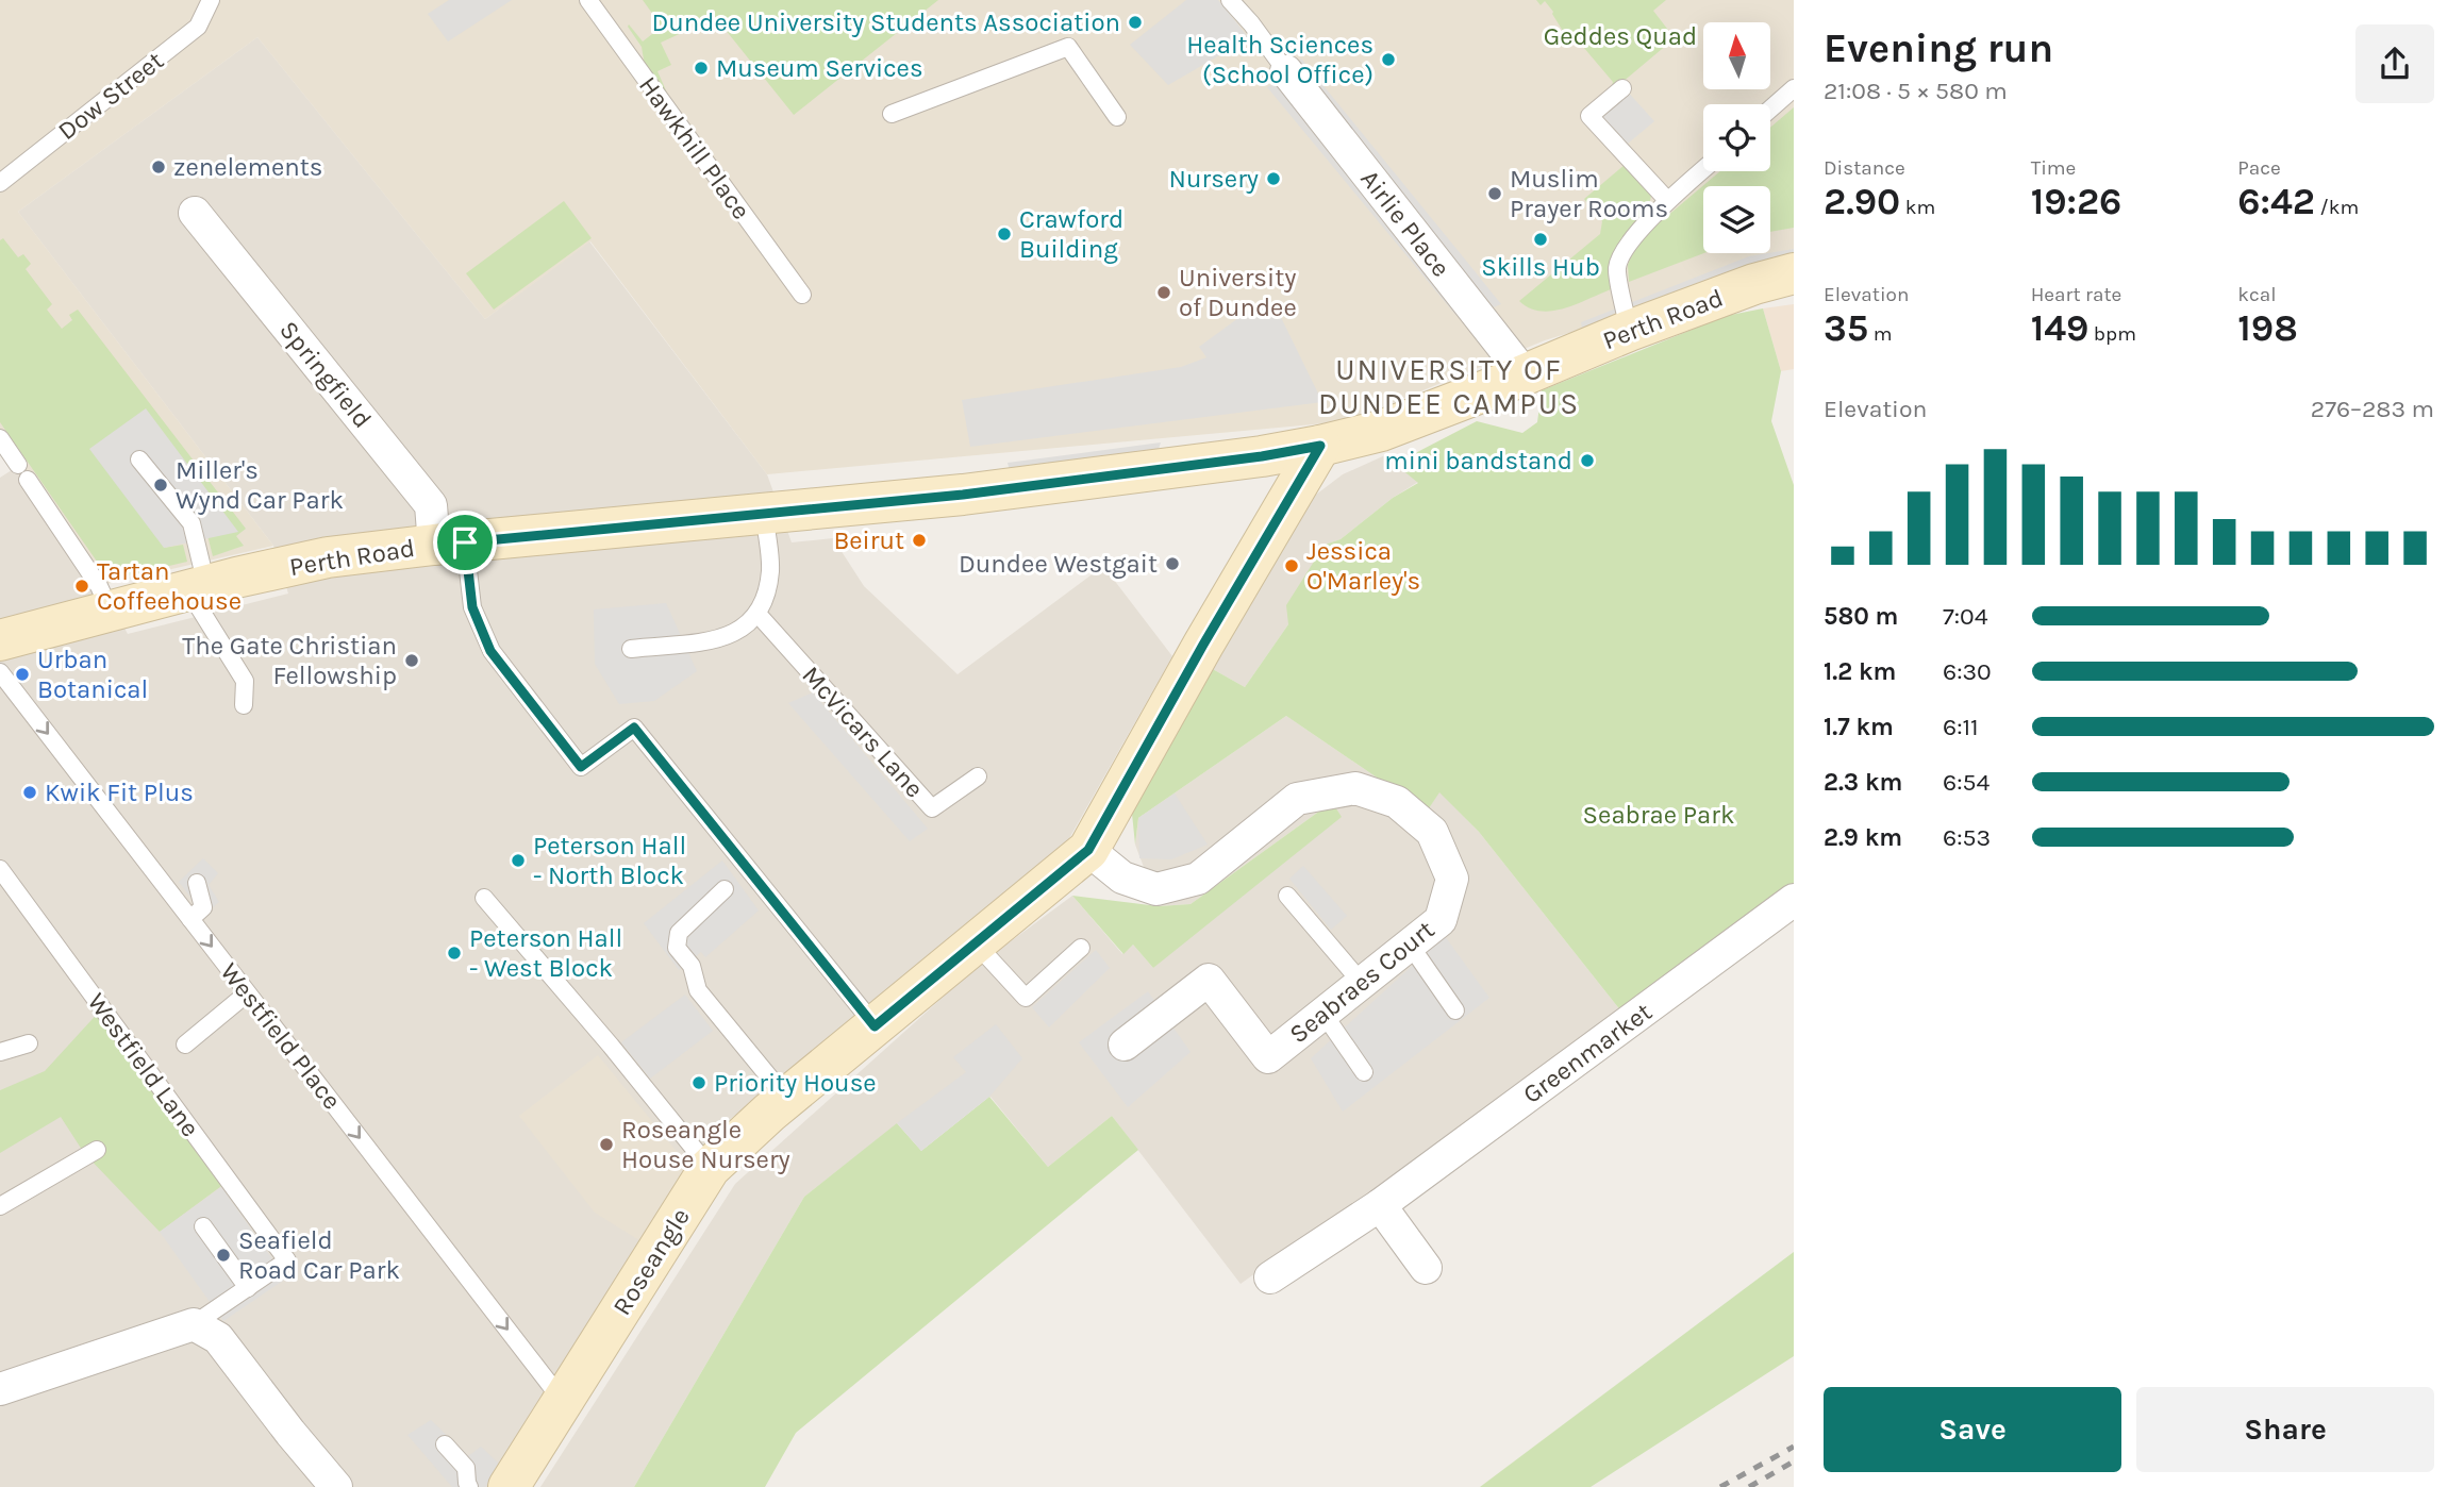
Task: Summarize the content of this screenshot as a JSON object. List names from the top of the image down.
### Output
{
  "streets": {
    "street": [
      "Airlie Place",
      "Perth Road",
      "Springfield",
      "Seabraes Court",
      "Greenmarket",
      "Roseangle"
    ],
    "lane": [
      "Dow Street",
      "Hawkhill Place",
      "McVicars Lane",
      "Westfield Place",
      "Westfield Lane"
    ]
  },
  "crossings": [
    ["Airlie Place", "Perth Road"],
    ["Perth Road", "Springfield"],
    ["Perth Road", "Roseangle"],
    ["Seabraes Court", "Roseangle"],
    ["Westfield Place", "Roseangle"]
  ],
  "one_way": ["Westfield Place"],
  "districts": ["UNIVERSITY OF DUNDEE CAMPUS"],
  "parks": ["Geddes Quad", "Seabrae Park"],
  "places": [
    "Dundee University Students Association",
    "Health Sciences (School Office)",
    "Museum Services",
    "zenelements",
    "Nursery",
    "Muslim Prayer Rooms",
    "Crawford Building",
    "Skills Hub",
    "University of Dundee",
    "mini bandstand",
    "Miller's Wynd Car Park",
    "Beirut",
    "Dundee Westgait",
    "Jessica O'Marley's",
    "Tartan Coffeehouse",
    "The Gate Christian Fellowship",
    "Urban Botanical",
    "Kwik Fit Plus",
    "Peterson Hall - North Block",
    "Peterson Hall - West Block",
    "Priority House",
    "Roseangle House Nursery",
    "Seafield Road Car Park"
  ],
  "north": "top",
  "page": {
    "heading": ["Evening run", "21:08 · 5 × 580 m"],
    "stats": [
      ["Distance", "2.90 km"],
      ["Time", "19:26"],
      ["Pace", "6:42 /km"],
      ["Elevation", "35 m"],
      ["Heart rate", "149 bpm"],
      ["kcal", "198"]
    ],
    "chart": ["Elevation", "276–283 m"],
    "list": [
      {
        "name": "580 m",
        "note": "7:04"
      },
      {
        "name": "1.2 km",
        "note": "6:30"
      },
      {
        "name": "1.7 km",
        "note": "6:11"
      },
      {
        "name": "2.3 km",
        "note": "6:54"
      },
      {
        "name": "2.9 km",
        "note": "6:53"
      }
    ],
    "buttons": ["Save", "Share"]
  }
}
